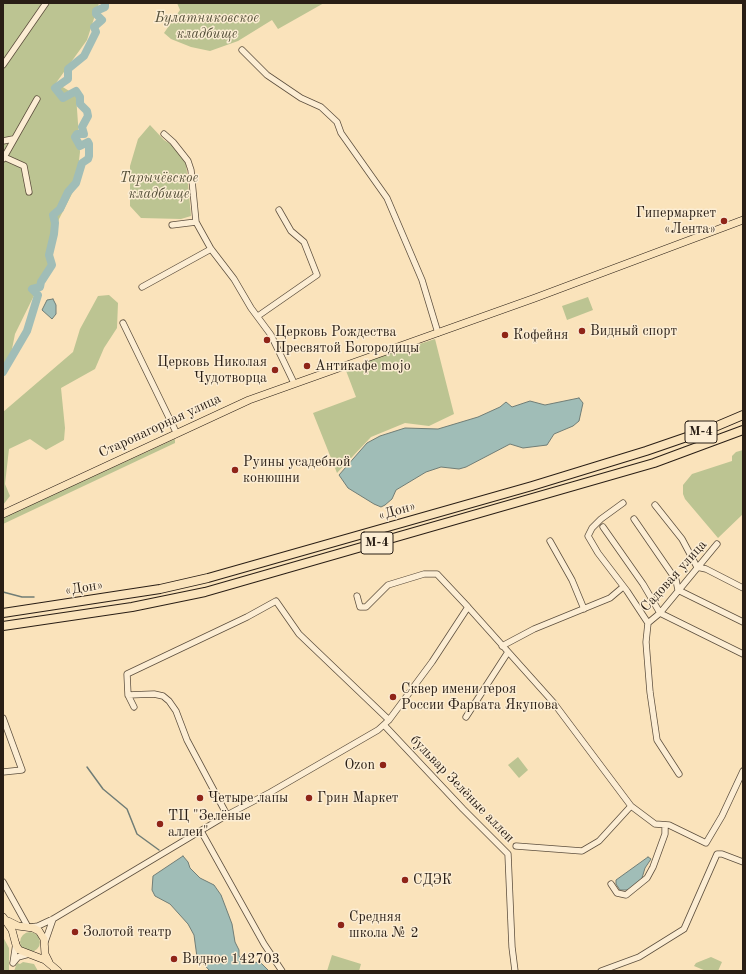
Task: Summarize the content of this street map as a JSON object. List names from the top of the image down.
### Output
{
  "streets": {
    "highway": ["М-4", "«Дон»"],
    "main road": ["Старонагорная улица"],
    "street": ["Садовая улица", "бульвар Зелёные аллеи"]
  },
  "parks": ["Булатниковское кладбище", "Тарычёвское кладбище"],
  "places": [
    "Гипермаркет «Лента»",
    "Видный спорт",
    "Кофейня",
    "Церковь Рождества Пресвятой Богородицы",
    "Антикафе mojo",
    "Церковь Николая Чудотворца",
    "Руины усадебной конюшни",
    "Сквер имени героя России Фарвата Якупова",
    "Ozon",
    "Четыре лапы",
    "Грин Маркет",
    "ТЦ \"Зелёные аллеи\"",
    "СДЭК",
    "Средняя школа № 2",
    "Золотой театр",
    "Видное 142703"
  ]
}
